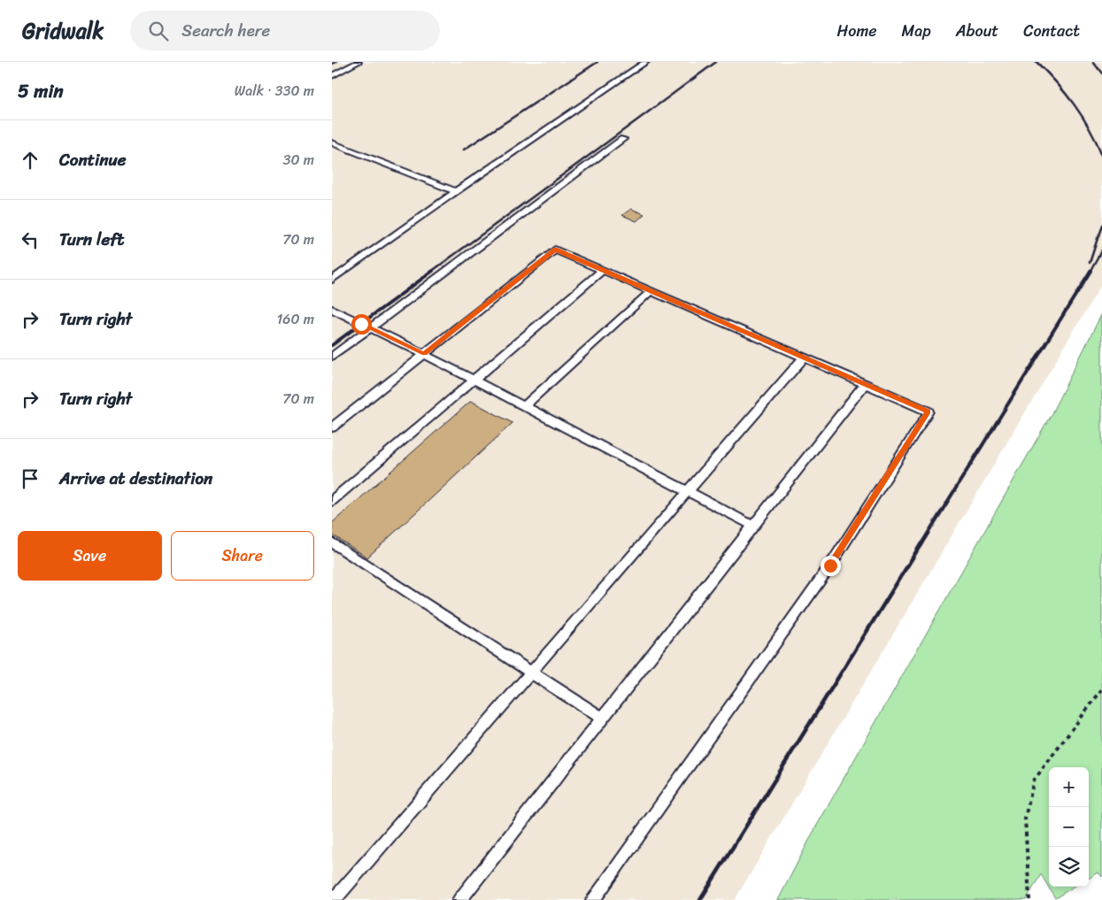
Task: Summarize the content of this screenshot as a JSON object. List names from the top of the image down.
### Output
{
  "page": {
    "header": "Gridwalk",
    "search": "Search here",
    "nav": [
      "Home",
      "Map",
      "About",
      "Contact"
    ],
    "heading": ["5 min", "Walk · 330 m"],
    "list": [
      ["Continue", "30 m"],
      ["Turn left", "70 m"],
      ["Turn right", "160 m"],
      ["Turn right", "70 m"],
      "Arrive at destination"
    ],
    "buttons": ["Save", "Share"],
    "map_buttons": ["+", "−"]
  }
}
